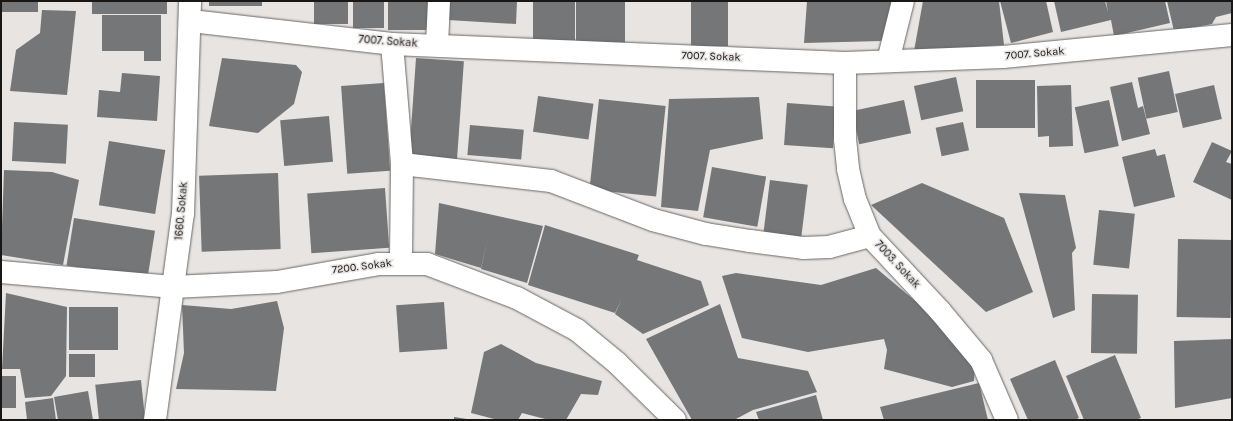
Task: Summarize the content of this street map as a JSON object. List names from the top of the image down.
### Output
{
  "streets": {
    "street": [
      "7007. Sokak",
      "1660. Sokak",
      "7003. Sokak",
      "7200. Sokak"
    ]
  },
  "crossings": [
    ["7007. Sokak", "1660. Sokak"],
    ["7007. Sokak", "7003. Sokak"],
    ["1660. Sokak", "7200. Sokak"]
  ]
}
